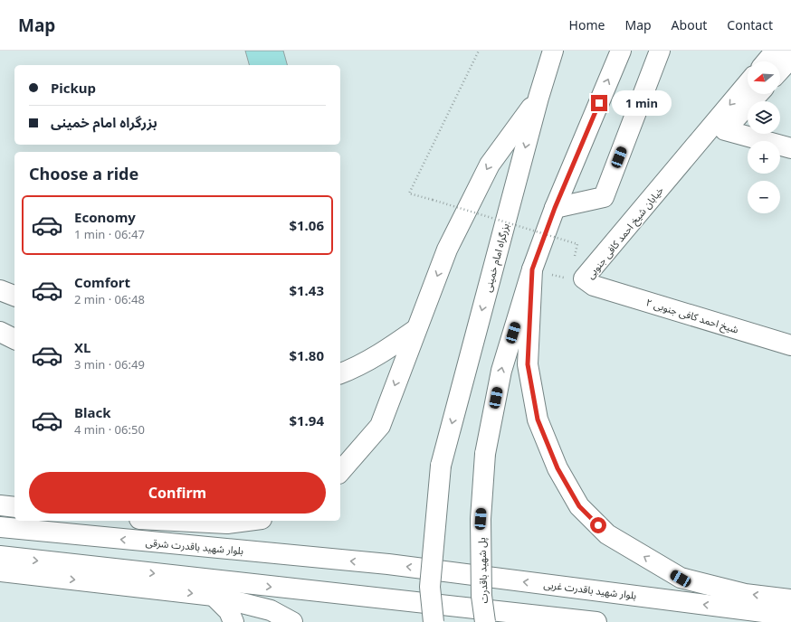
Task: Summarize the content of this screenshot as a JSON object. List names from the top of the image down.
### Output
{
  "streets": {
    "main road": [
      "خیابان شیخ احمد کافی جنوبی",
      "بزرگراه امام خمینی",
      "شیخ احمد کافی جنوبی ۲",
      "بلوار شهید باقدرت شرقی",
      "پل شهید باقدرت",
      "بلوار شهید باقدرت غربی"
    ]
  },
  "crossings": [
    ["خیابان شیخ احمد کافی جنوبی", "شیخ احمد کافی جنوبی ۲"],
    ["بلوار شهید باقدرت شرقی", "بلوار شهید باقدرت غربی"]
  ],
  "north": "left",
  "page": {
    "header": "Map",
    "nav": [
      "Home",
      "Map",
      "About",
      "Contact"
    ],
    "map_buttons": ["+", "−"],
    "banner": ["Pickup", "بزرگراه امام خمینی"],
    "bubble": "1 min",
    "heading": "Choose a ride",
    "list": [
      {
        "name": "Economy",
        "note": "1 min · 06:47",
        "value": "$1.06"
      },
      {
        "name": "Comfort",
        "note": "2 min · 06:48",
        "value": "$1.43"
      },
      {
        "name": "XL",
        "note": "3 min · 06:49",
        "value": "$1.80"
      },
      {
        "name": "Black",
        "note": "4 min · 06:50",
        "value": "$1.94"
      }
    ],
    "buttons": "Confirm"
  }
}
